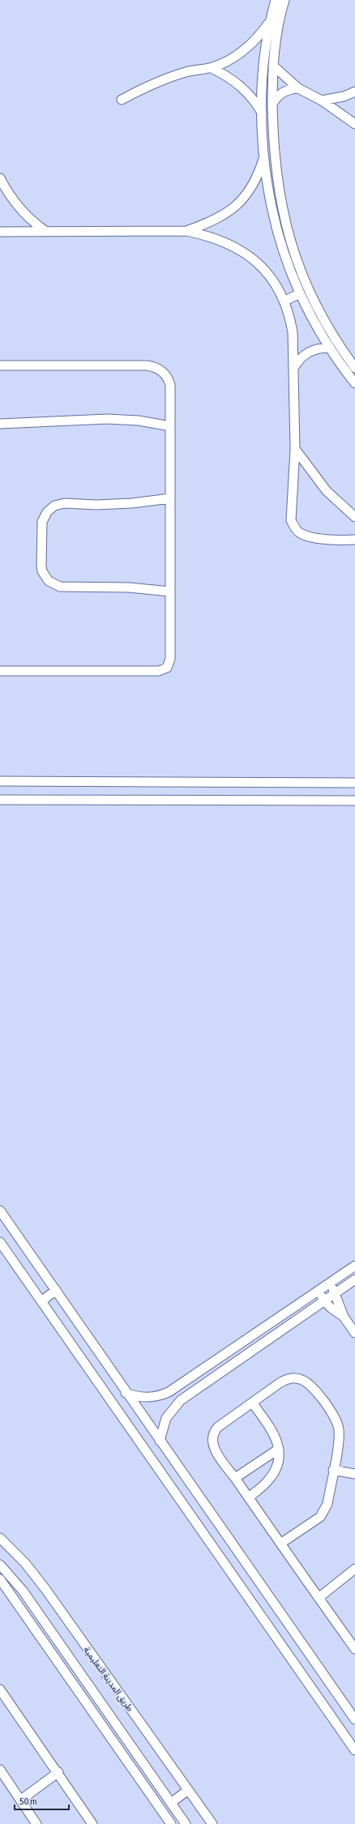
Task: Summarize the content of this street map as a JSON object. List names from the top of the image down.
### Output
{
  "streets": {
    "street": ["طريق المدينة التعليمية"]
  },
  "scale_bar": "50 m"
}
